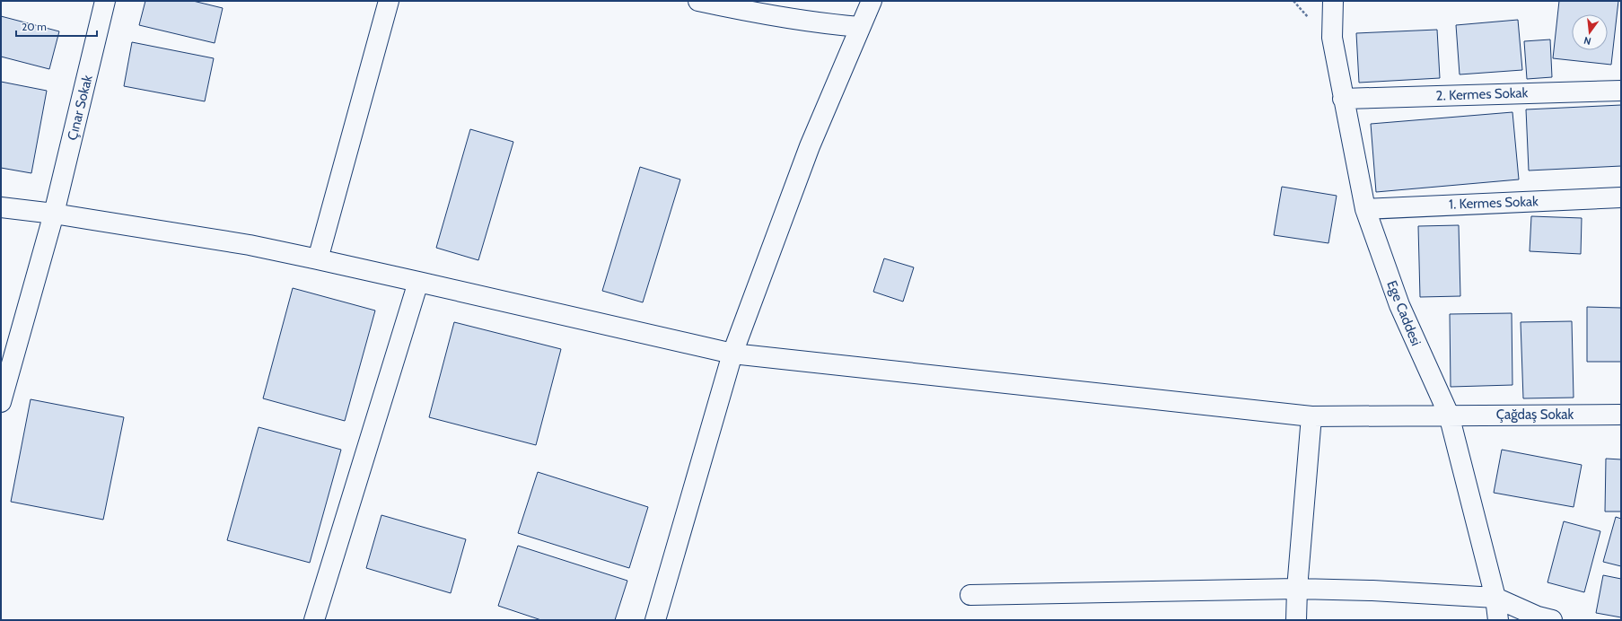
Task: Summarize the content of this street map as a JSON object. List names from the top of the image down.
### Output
{
  "streets": {
    "street": [
      "2. Kermes Sokak",
      "Çınar Sokak",
      "1. Kermes Sokak",
      "Ege Caddesi",
      "Çağdaş Sokak"
    ]
  },
  "crossings": [
    ["2. Kermes Sokak", "Ege Caddesi"],
    ["Çınar Sokak", "Çağdaş Sokak"],
    ["1. Kermes Sokak", "Ege Caddesi"],
    ["Ege Caddesi", "Çağdaş Sokak"]
  ],
  "scale_bar": "20 m",
  "north": "bottom"
}
